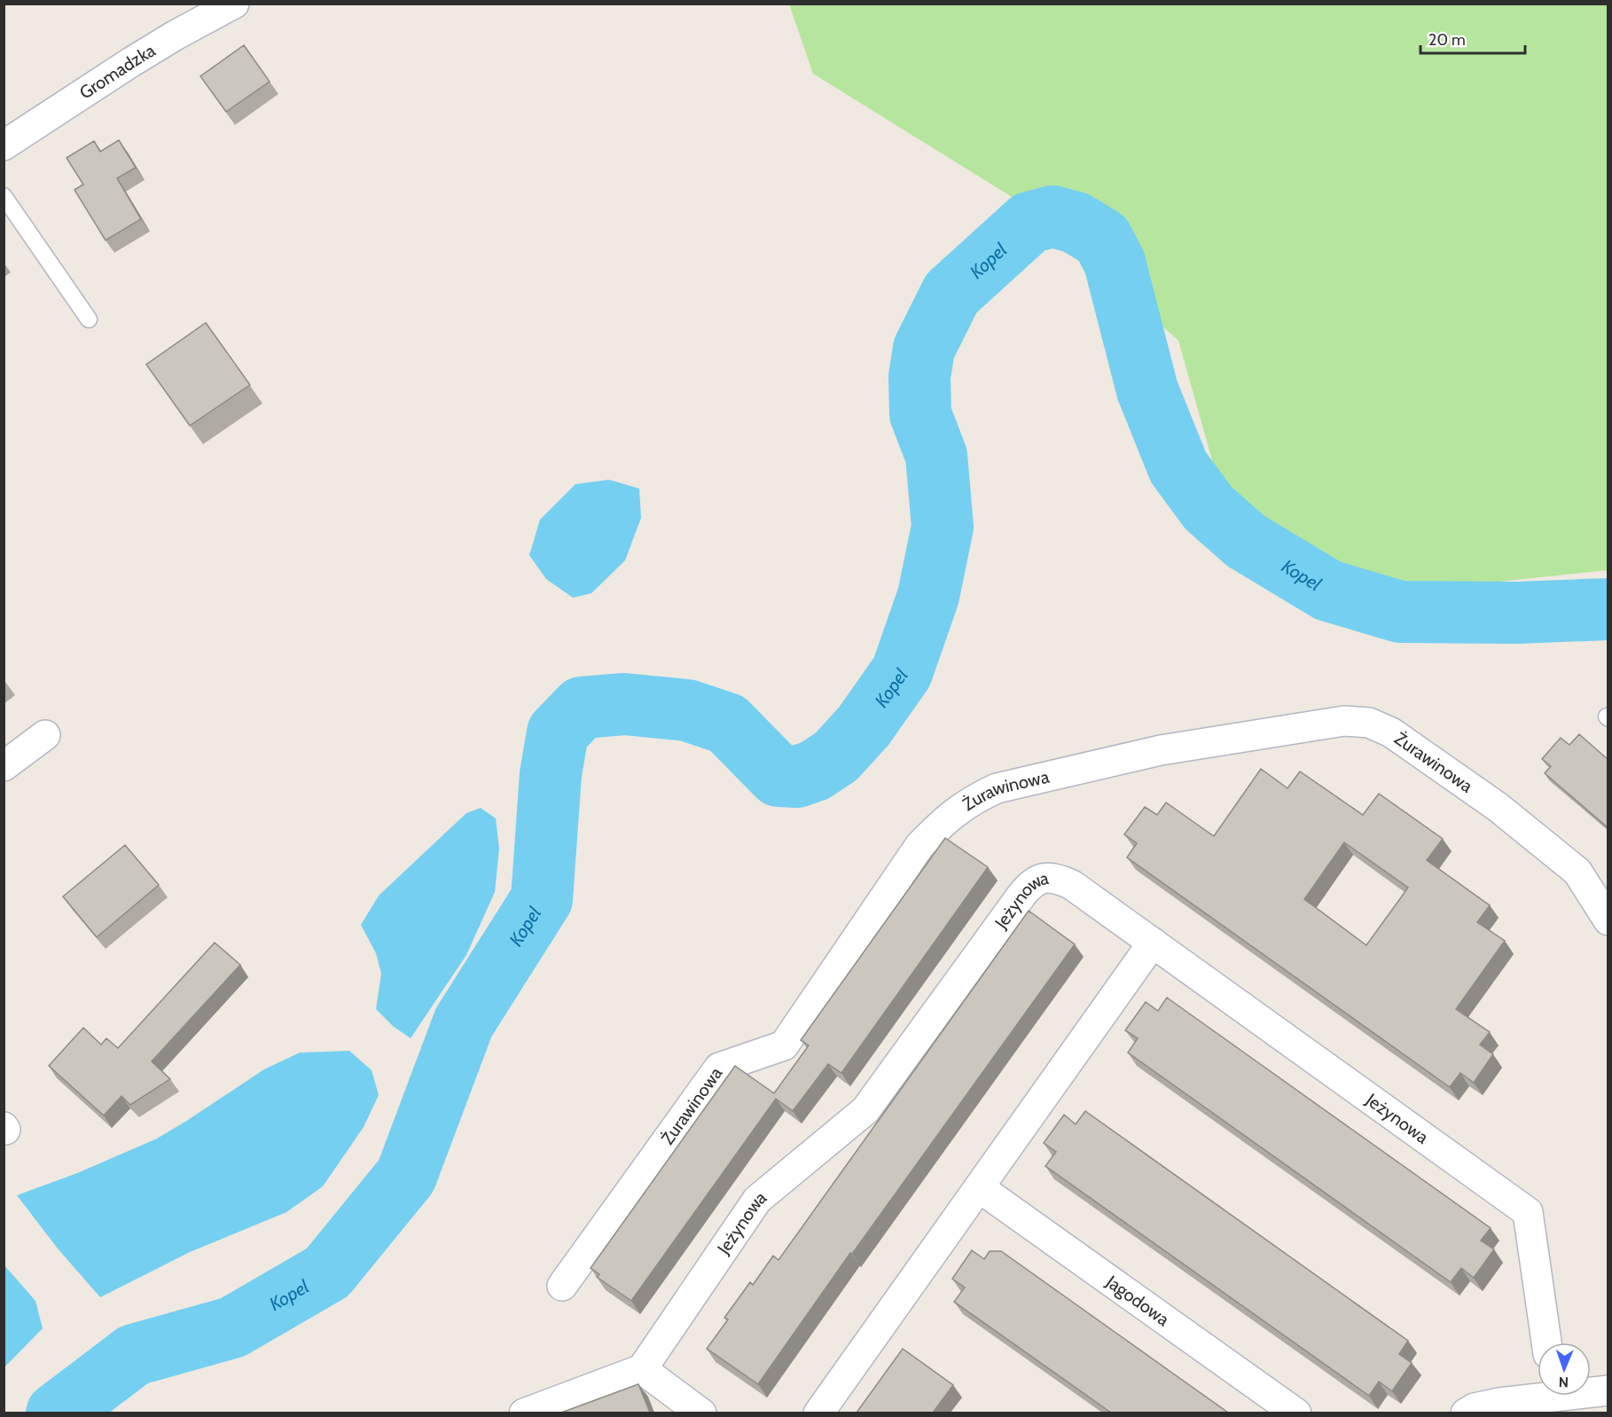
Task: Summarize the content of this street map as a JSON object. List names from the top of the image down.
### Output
{
  "streets": {
    "street": [
      "Gromadzka",
      "Żurawinowa",
      "Jeżynowa",
      "Jagodowa"
    ]
  },
  "water": ["Kopel"],
  "scale_bar": "20 m",
  "north": "bottom"
}
